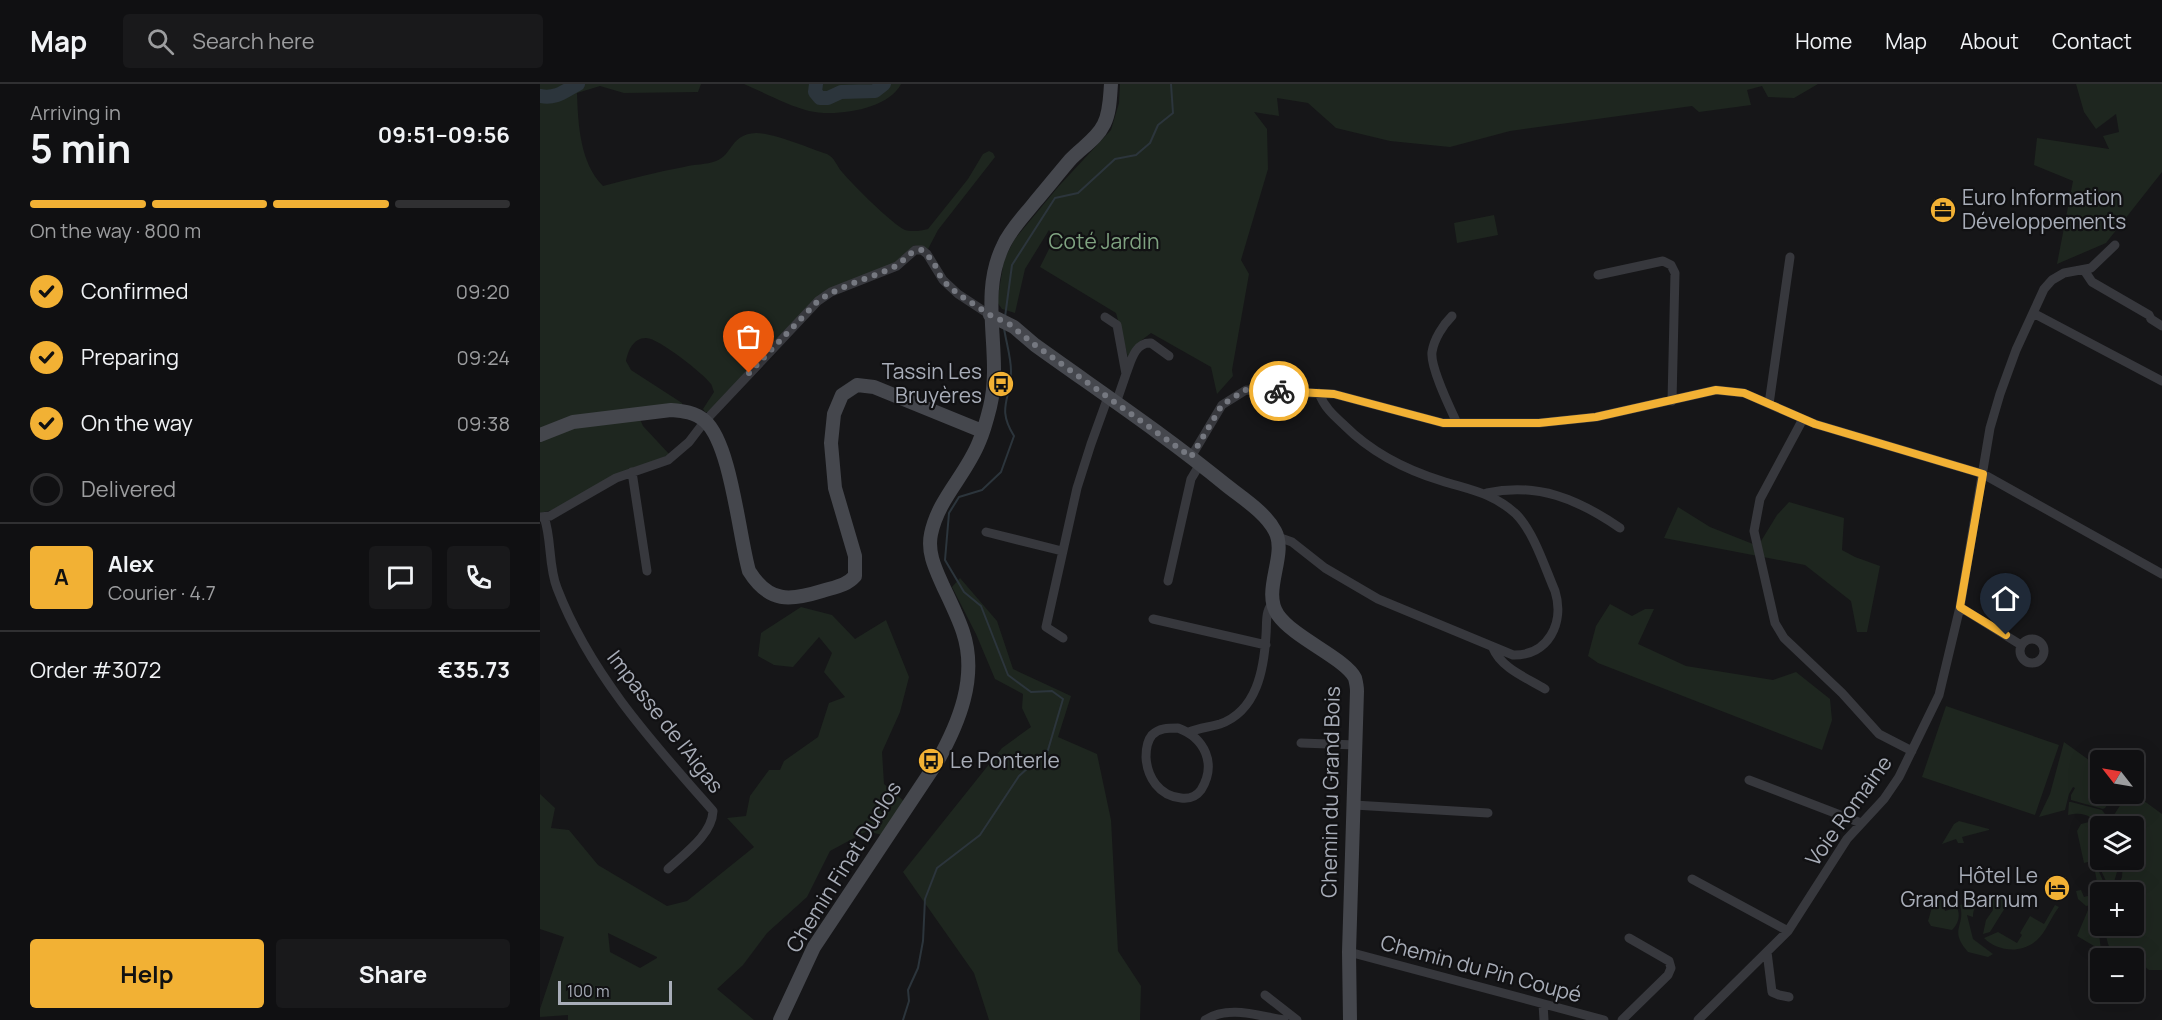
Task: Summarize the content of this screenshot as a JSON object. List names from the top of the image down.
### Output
{
  "streets": {
    "street": [
      "Impasse de l'Aigas",
      "Chemin du Grand Bois",
      "Voie Romaine",
      "Chemin Finat Duclos",
      "Chemin du Pin Coupé"
    ]
  },
  "crossings": [
    ["Chemin du Grand Bois", "Chemin du Pin Coupé"]
  ],
  "parks": ["Coté Jardin"],
  "places": {
    "office": ["Euro Information Développements"],
    "bus stop": ["Tassin Les Bruyères", "Le Ponterle"],
    "hotel": ["Hôtel Le Grand Barnum"]
  },
  "scale_bar": "100 m",
  "north": "top left",
  "page": {
    "header": "Map",
    "search": "Search here",
    "nav": [
      "Home",
      "Map",
      "About",
      "Contact"
    ],
    "heading": ["5 min", "Arriving in", "09:51–09:56"],
    "panel": [
      "Alex",
      "Courier · 4.7",
      "Order #3072",
      "€35.73"
    ],
    "bar": "On the way · 800 m",
    "list": [
      ["Confirmed", "09:20"],
      ["Preparing", "09:24"],
      ["On the way", "09:38"],
      "Delivered"
    ],
    "round": "A",
    "map_buttons": ["+", "−"],
    "buttons": ["Help", "Share"],
    "scale": "100 m"
  }
}
